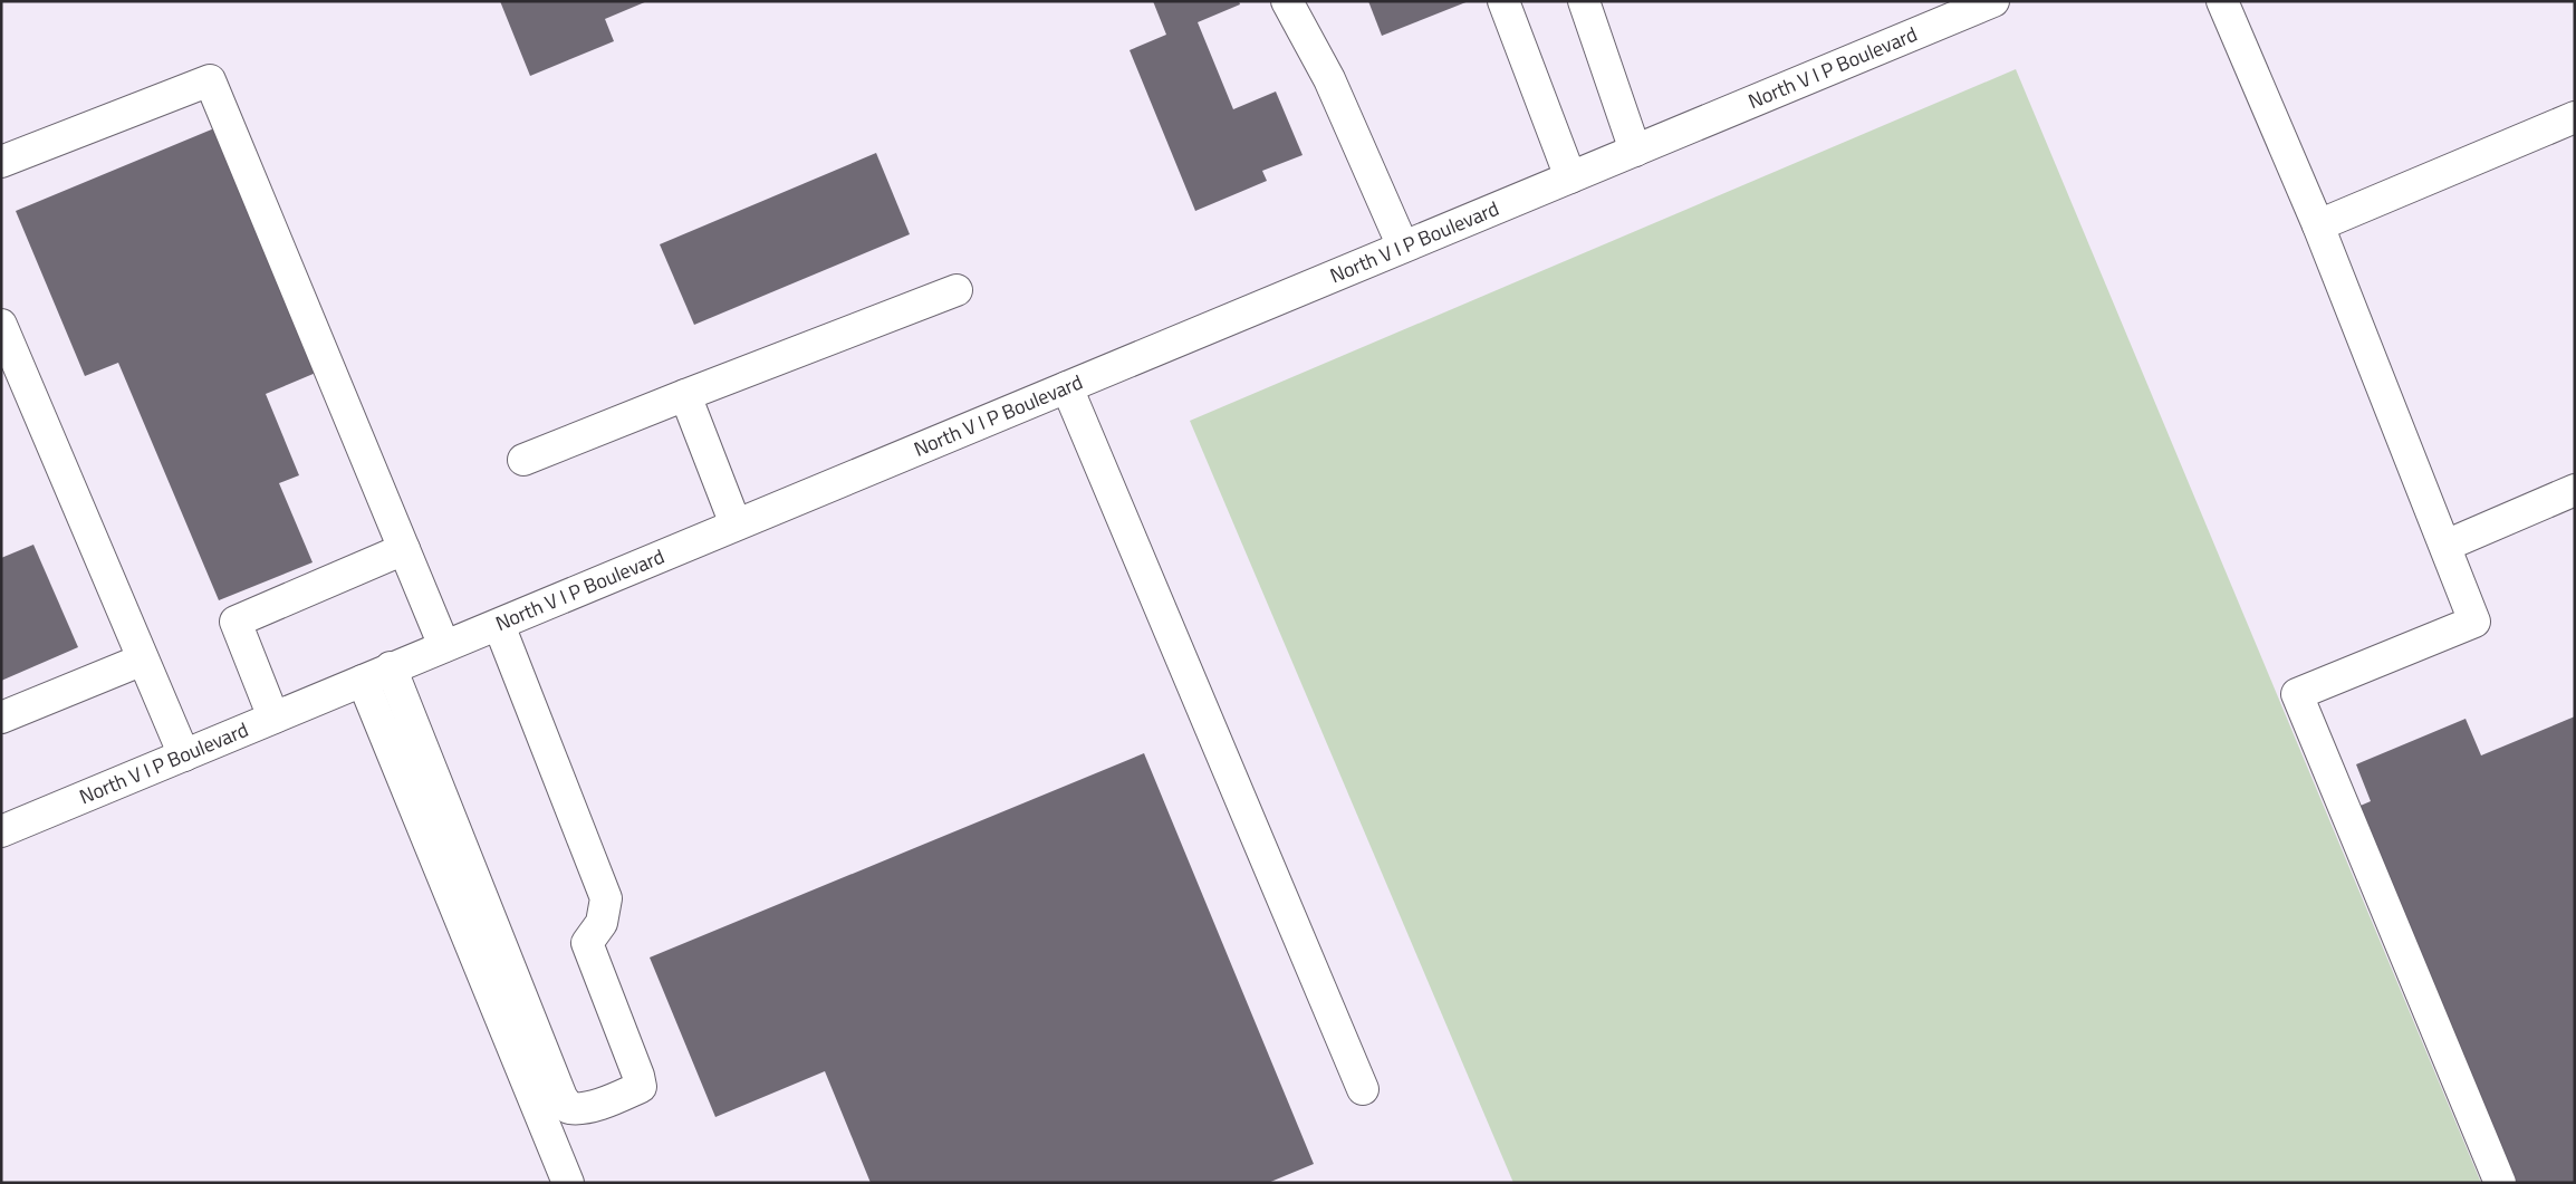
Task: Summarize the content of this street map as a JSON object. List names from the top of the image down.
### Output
{
  "streets": {
    "street": ["North V I P Boulevard"]
  }
}
